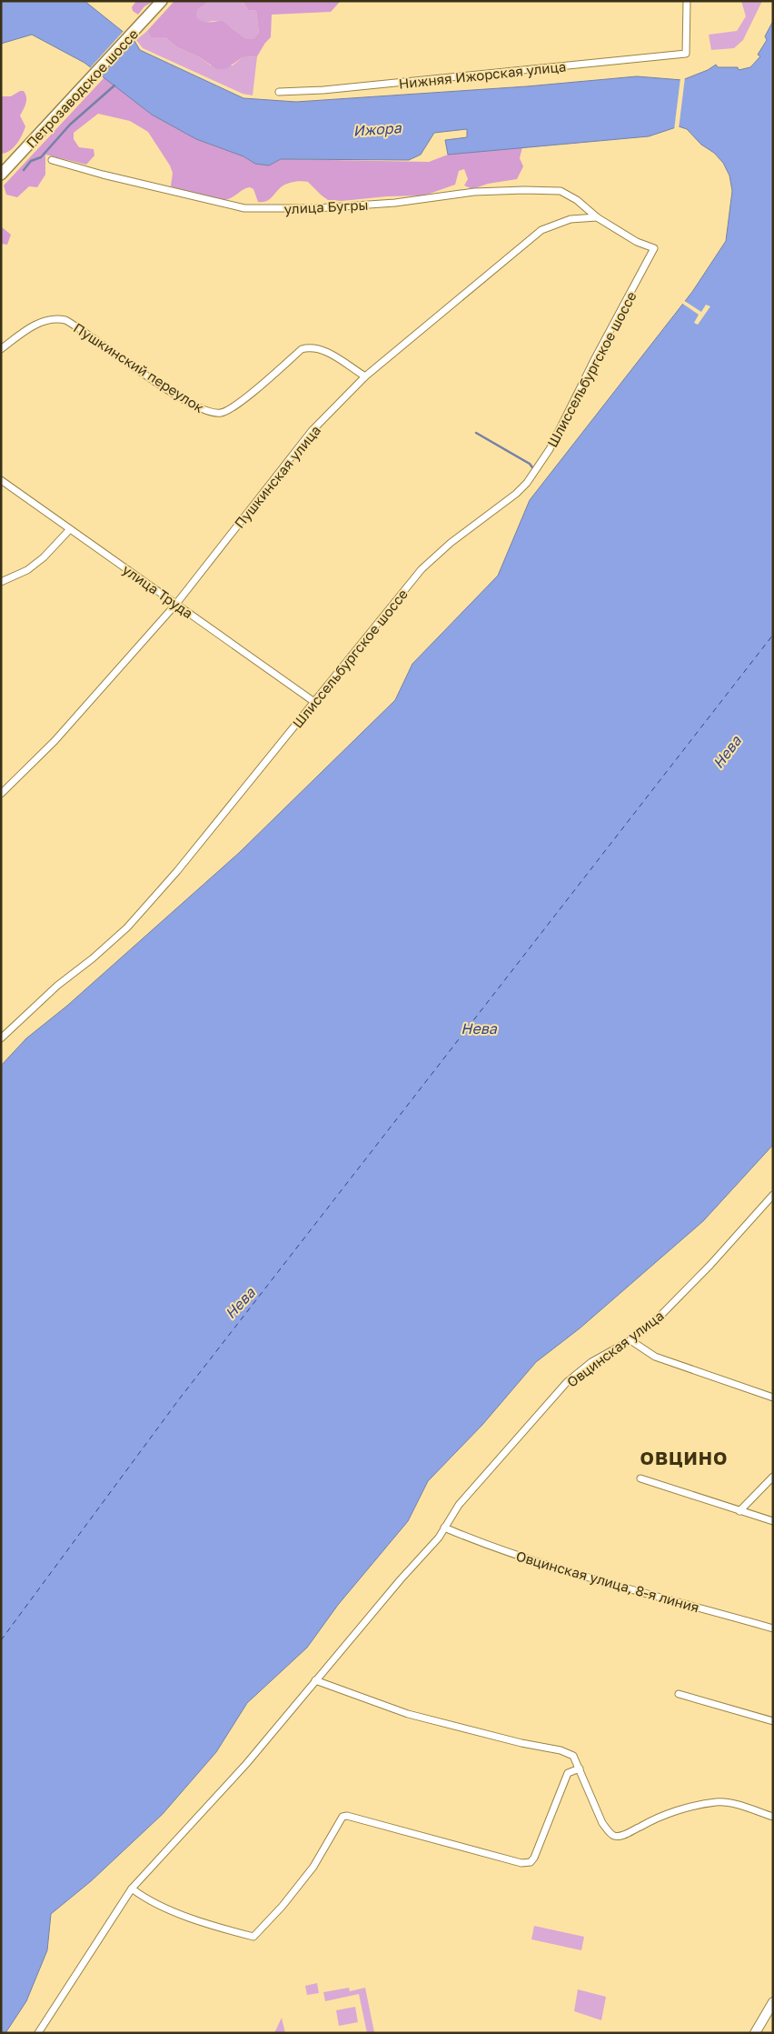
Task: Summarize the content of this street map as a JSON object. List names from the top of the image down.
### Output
{
  "streets": {
    "main road": ["Петрозаводское шоссе"],
    "street": [
      "Нижняя Ижорская улица",
      "улица Бугры",
      "Пушкинский переулок",
      "Шлиссельбургское шоссе",
      "Пушкинская улица",
      "улица Труда",
      "Овцинская улица",
      "Овцинская улица, 8-я линия"
    ]
  },
  "crossings": [
    ["улица Бугры", "Шлиссельбургское шоссе"],
    ["улица Бугры", "Пушкинская улица"],
    ["Пушкинский переулок", "Пушкинская улица"],
    ["Шлиссельбургское шоссе", "улица Труда"],
    ["Пушкинская улица", "улица Труда"],
    ["Овцинская улица", "Овцинская улица, 8-я линия"]
  ],
  "districts": ["ОВЦИНО"],
  "water": ["Ижора", "Нева"]
}
